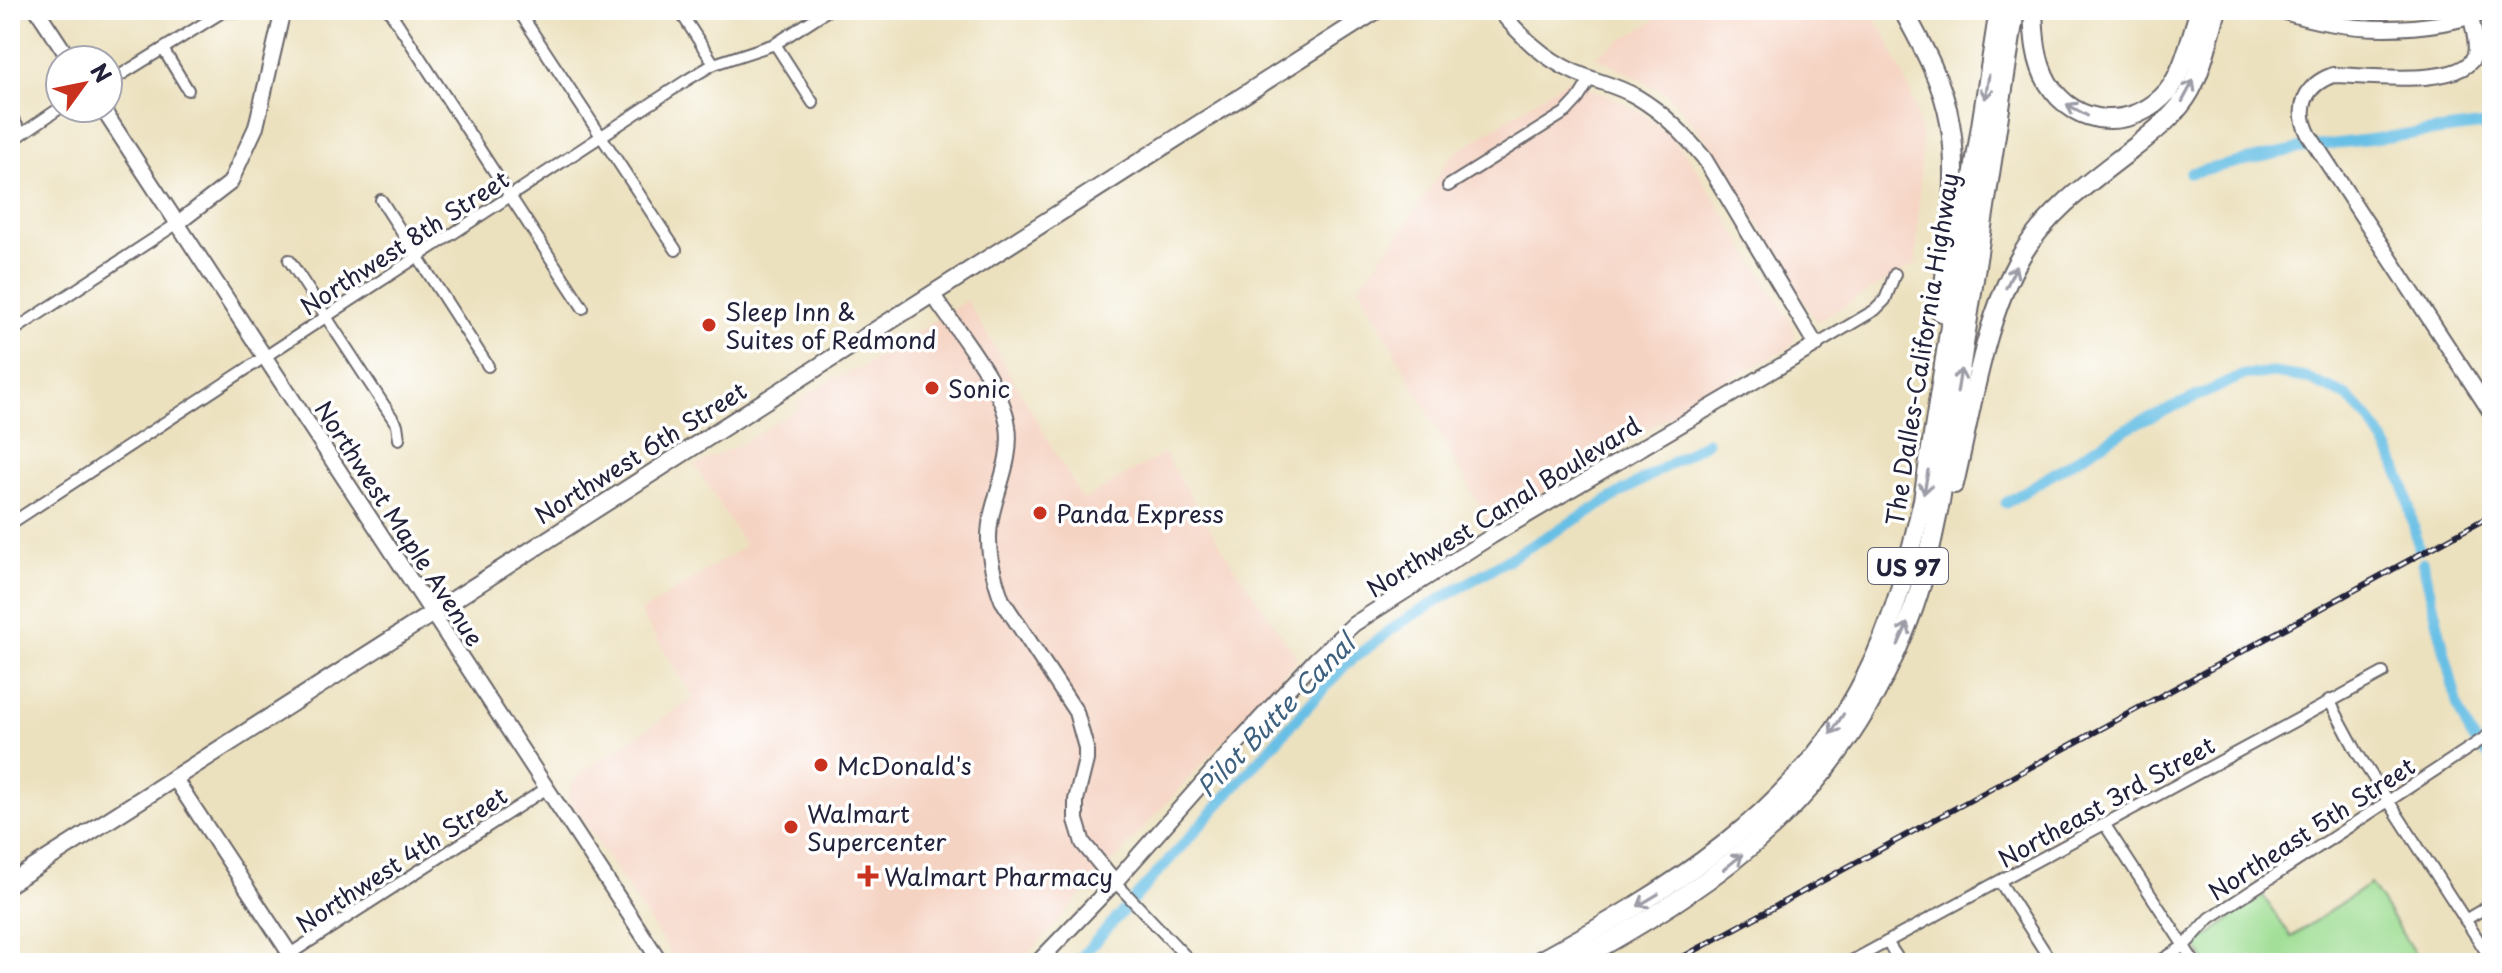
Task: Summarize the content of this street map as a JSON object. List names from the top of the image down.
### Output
{
  "streets": {
    "highway": ["The Dalles-California Highway", "US 97"],
    "main road": ["Northwest 6th Street"],
    "street": [
      "Northwest 8th Street",
      "Northwest Canal Boulevard",
      "Northwest Maple Avenue",
      "Northeast 3rd Street",
      "Northeast 5th Street",
      "Northwest 4th Street"
    ]
  },
  "crossings": [
    ["Northwest 8th Street", "Northwest Maple Avenue"],
    ["Northwest 6th Street", "Northwest Maple Avenue"],
    ["Northwest Maple Avenue", "Northwest 4th Street"]
  ],
  "water": ["Pilot Butte Canal"],
  "places": {
    "other": [
      "Sleep Inn & Suites of Redmond",
      "Sonic",
      "Panda Express",
      "McDonald's",
      "Walmart Supercenter"
    ],
    "health": ["Walmart Pharmacy"]
  },
  "north": "top right"
}
